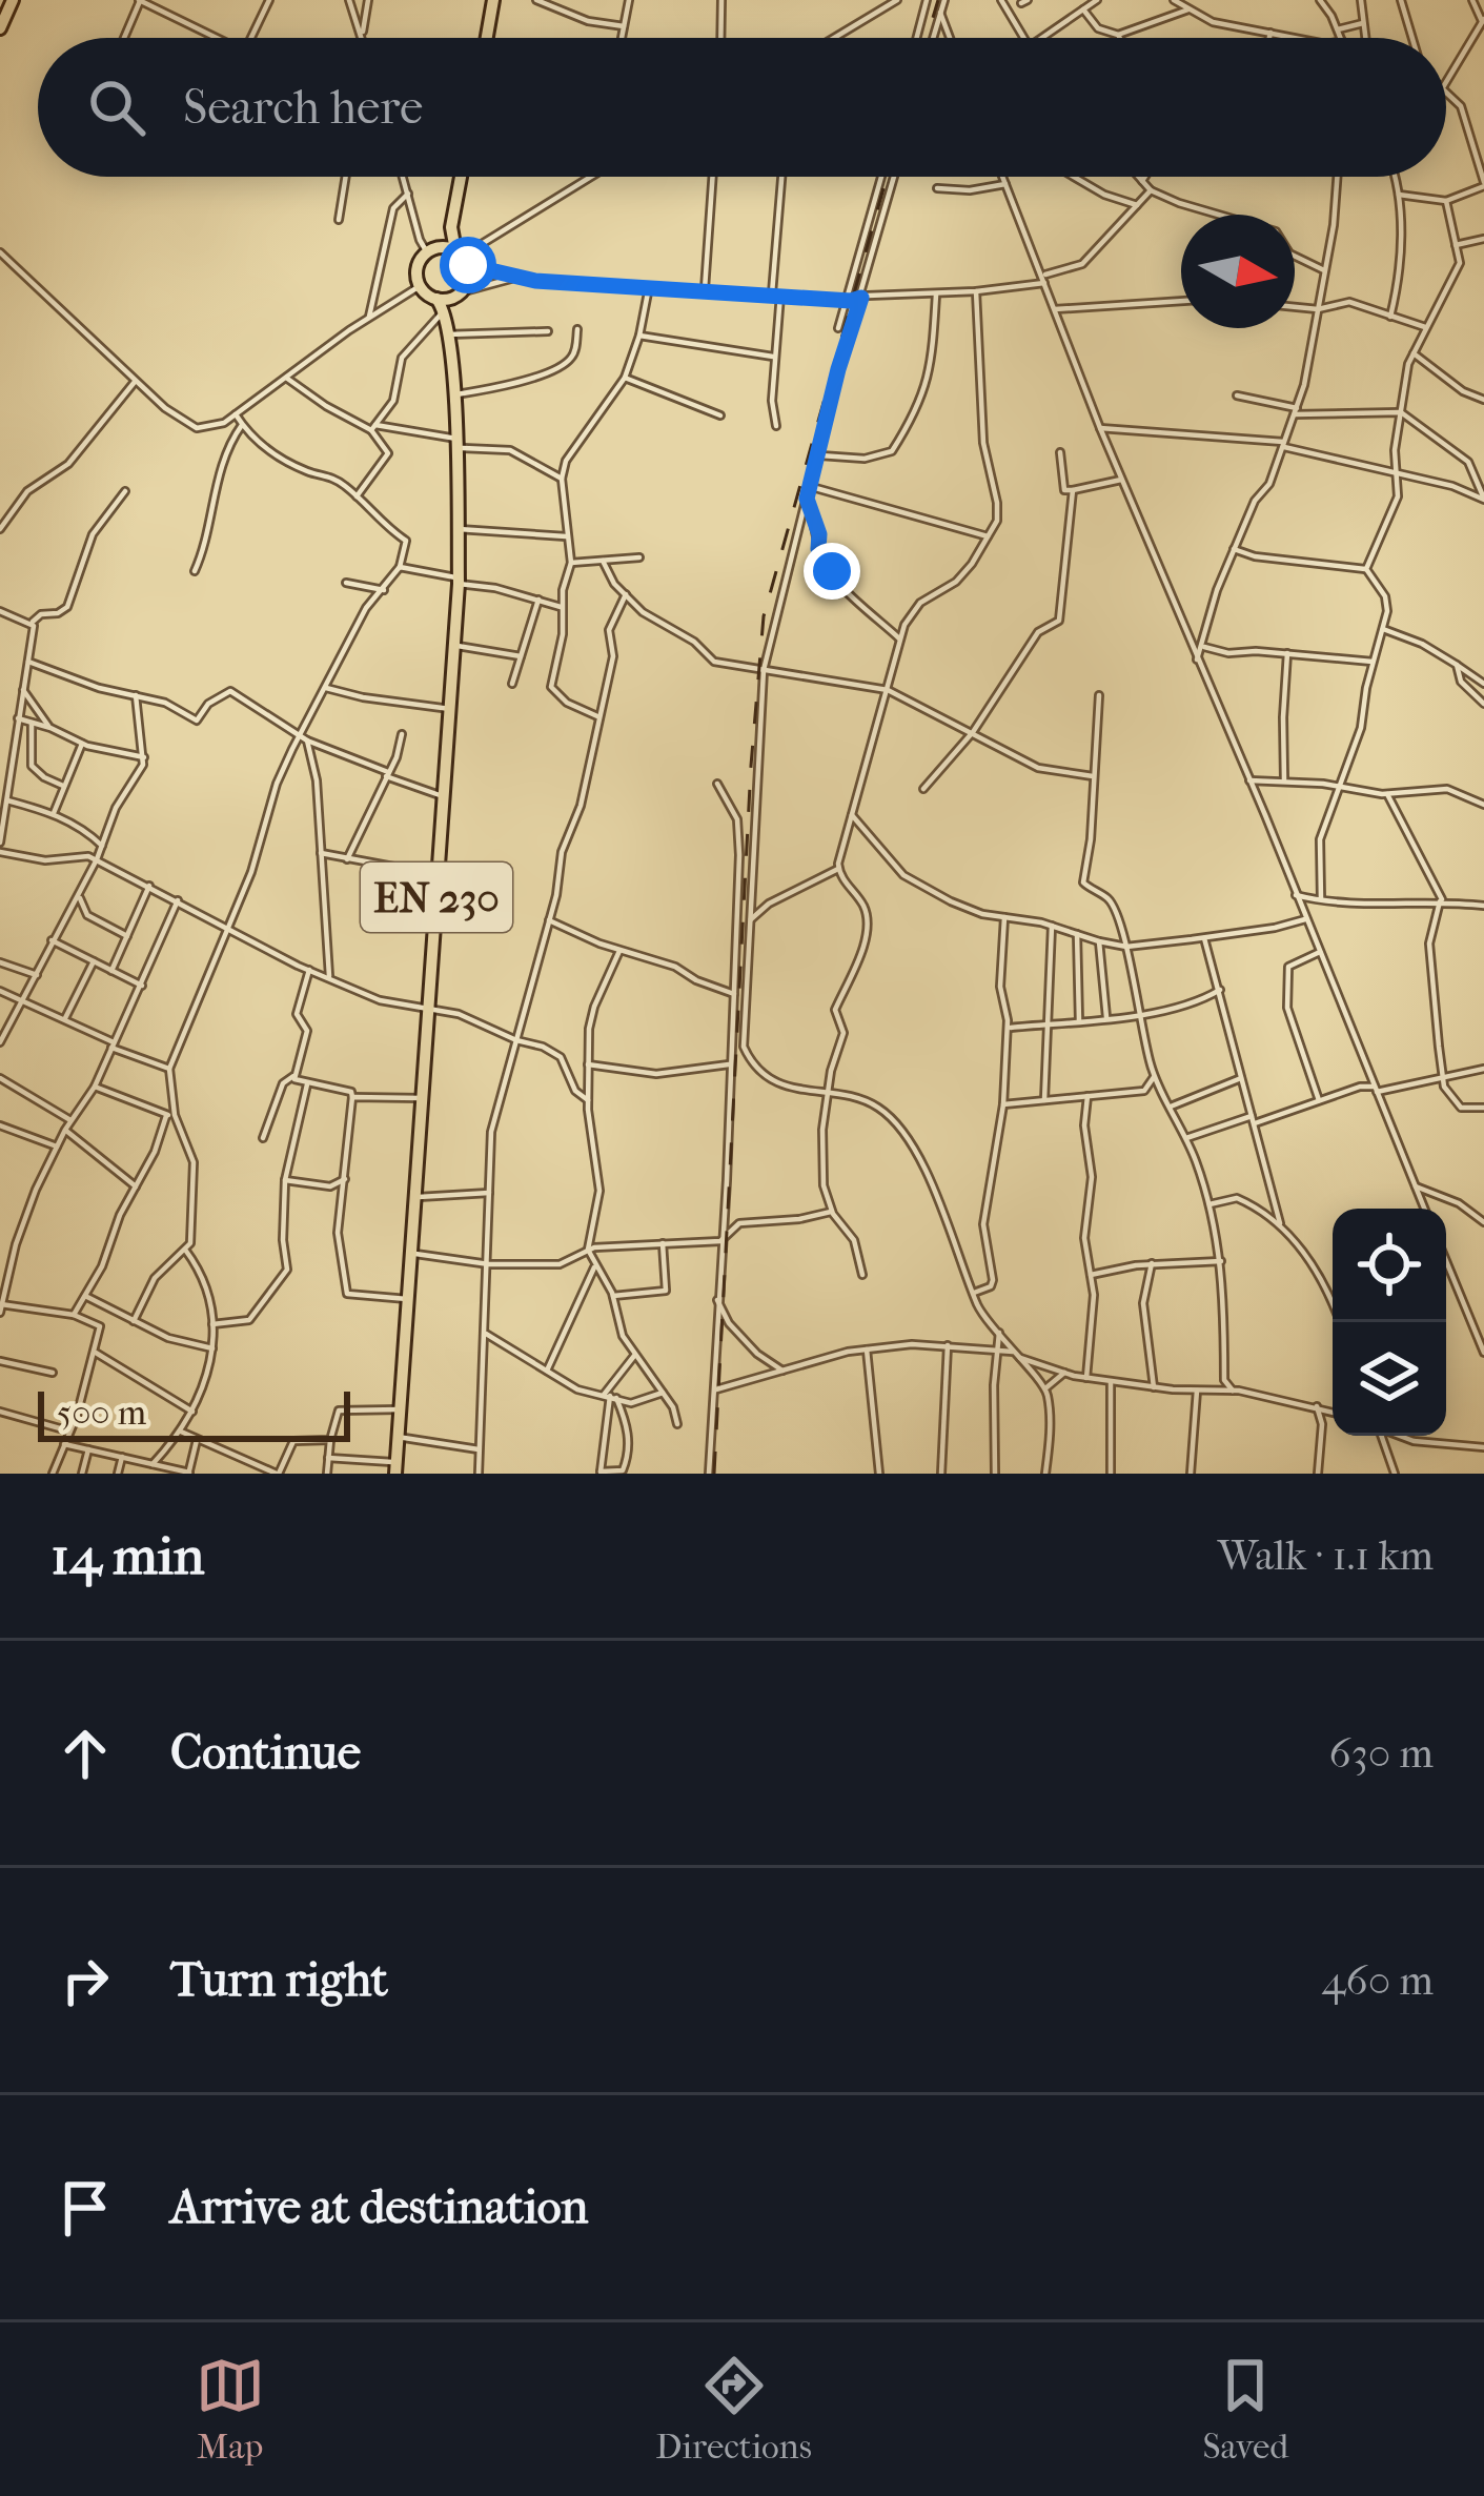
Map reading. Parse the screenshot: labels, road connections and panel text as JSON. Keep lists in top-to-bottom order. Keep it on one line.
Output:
{"streets":{"main road":["EN 230"]},"scale_bar":"500 m","north":"right","page":{"search":"Search here","scale":"500 m","heading":["14 min","Walk · 1.1 km"],"list":[["Continue","630 m"],["Turn right","460 m"],"Arrive at destination"],"nav":["Map","Directions","Saved"]}}
